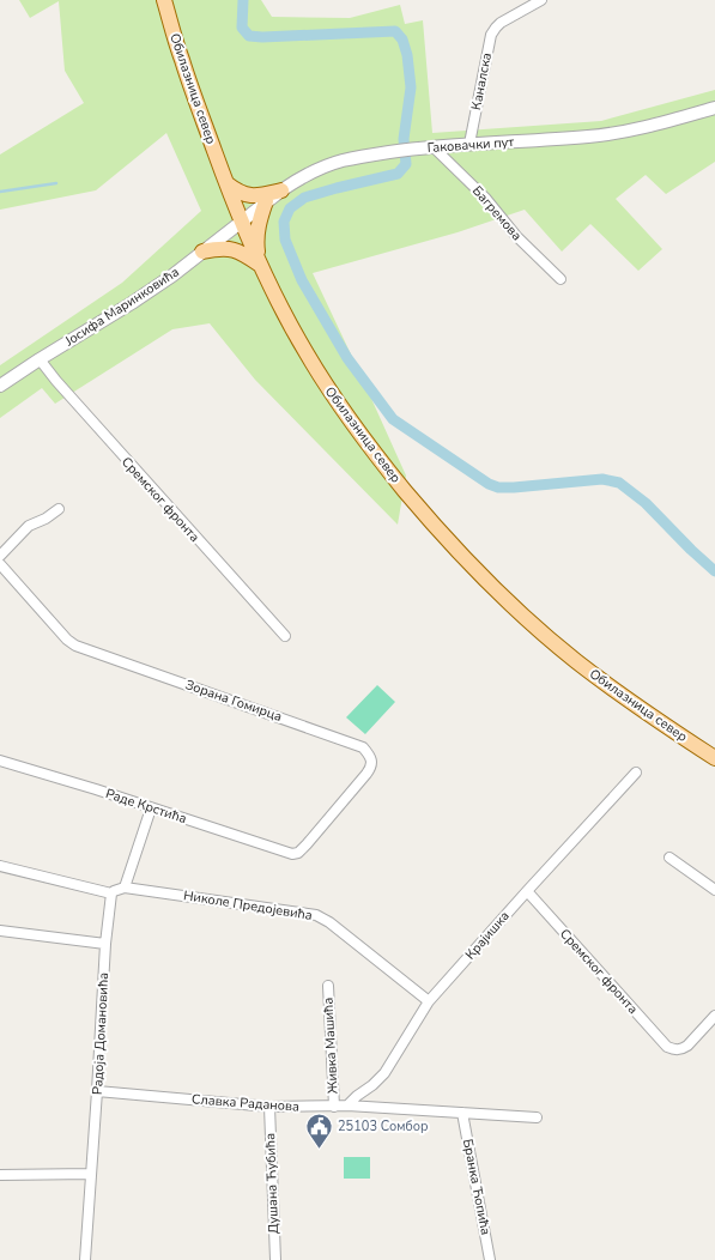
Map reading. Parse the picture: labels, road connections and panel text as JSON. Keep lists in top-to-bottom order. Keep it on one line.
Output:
{"streets":{"main road":["Обилазница север"],"street":["Каналска","Гаковачки пут","Багремова","Јосифа Маринковића","Сремског фронта","Зорана Гомирца","Раде Крстића","Николе Предојевића","Крајишка","Радоја Домановића","Живка Машића","Славка Раданова","Душана Ћубића","Бранка Ћопића"]},"crossings":[["Каналска","Гаковачки пут"],["Обилазница север","Гаковачки пут"],["Обилазница север","Јосифа Маринковића"],["Гаковачки пут","Багремова"],["Гаковачки пут","Јосифа Маринковића"],["Јосифа Маринковића","Сремског фронта"],["Сремског фронта","Крајишка"],["Зорана Гомирца","Раде Крстића"],["Николе Предојевића","Крајишка"],["Крајишка","Славка Раданова"],["Радоја Домановића","Славка Раданова"],["Живка Машића","Славка Раданова"],["Славка Раданова","Душана Ћубића"],["Славка Раданова","Бранка Ћопића"]],"places":{"public building":["25103 Сомбор"]}}
